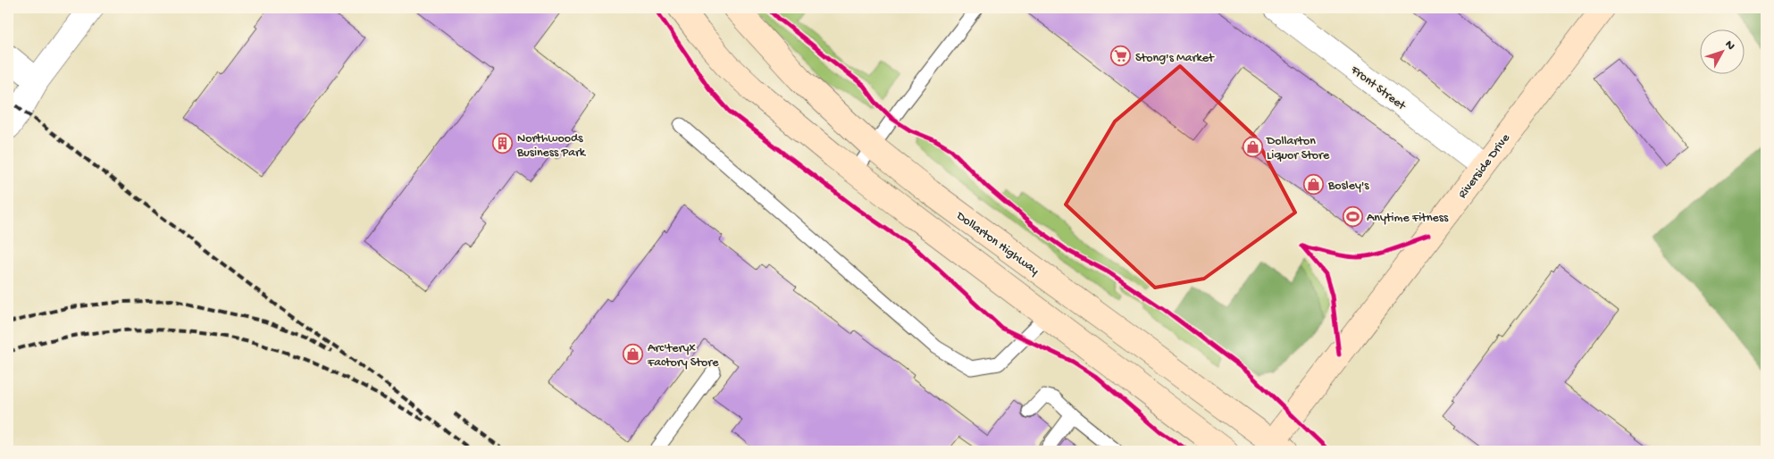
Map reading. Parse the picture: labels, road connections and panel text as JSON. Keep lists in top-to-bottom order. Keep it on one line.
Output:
{"streets":{"main road":["Riverside Drive","Dollarton Highway"],"street":["Front Street"]},"crossings":[["Front Street","Riverside Drive"],["Riverside Drive","Dollarton Highway"]],"places":{"supermarket":["Stong's Market"],"building":["Northwoods Business Park"],"shop":["Dollarton Liquor Store","Bosley's","Arc'teryx Factory Store"],"sports":["Anytime Fitness"]},"north":"top right"}
